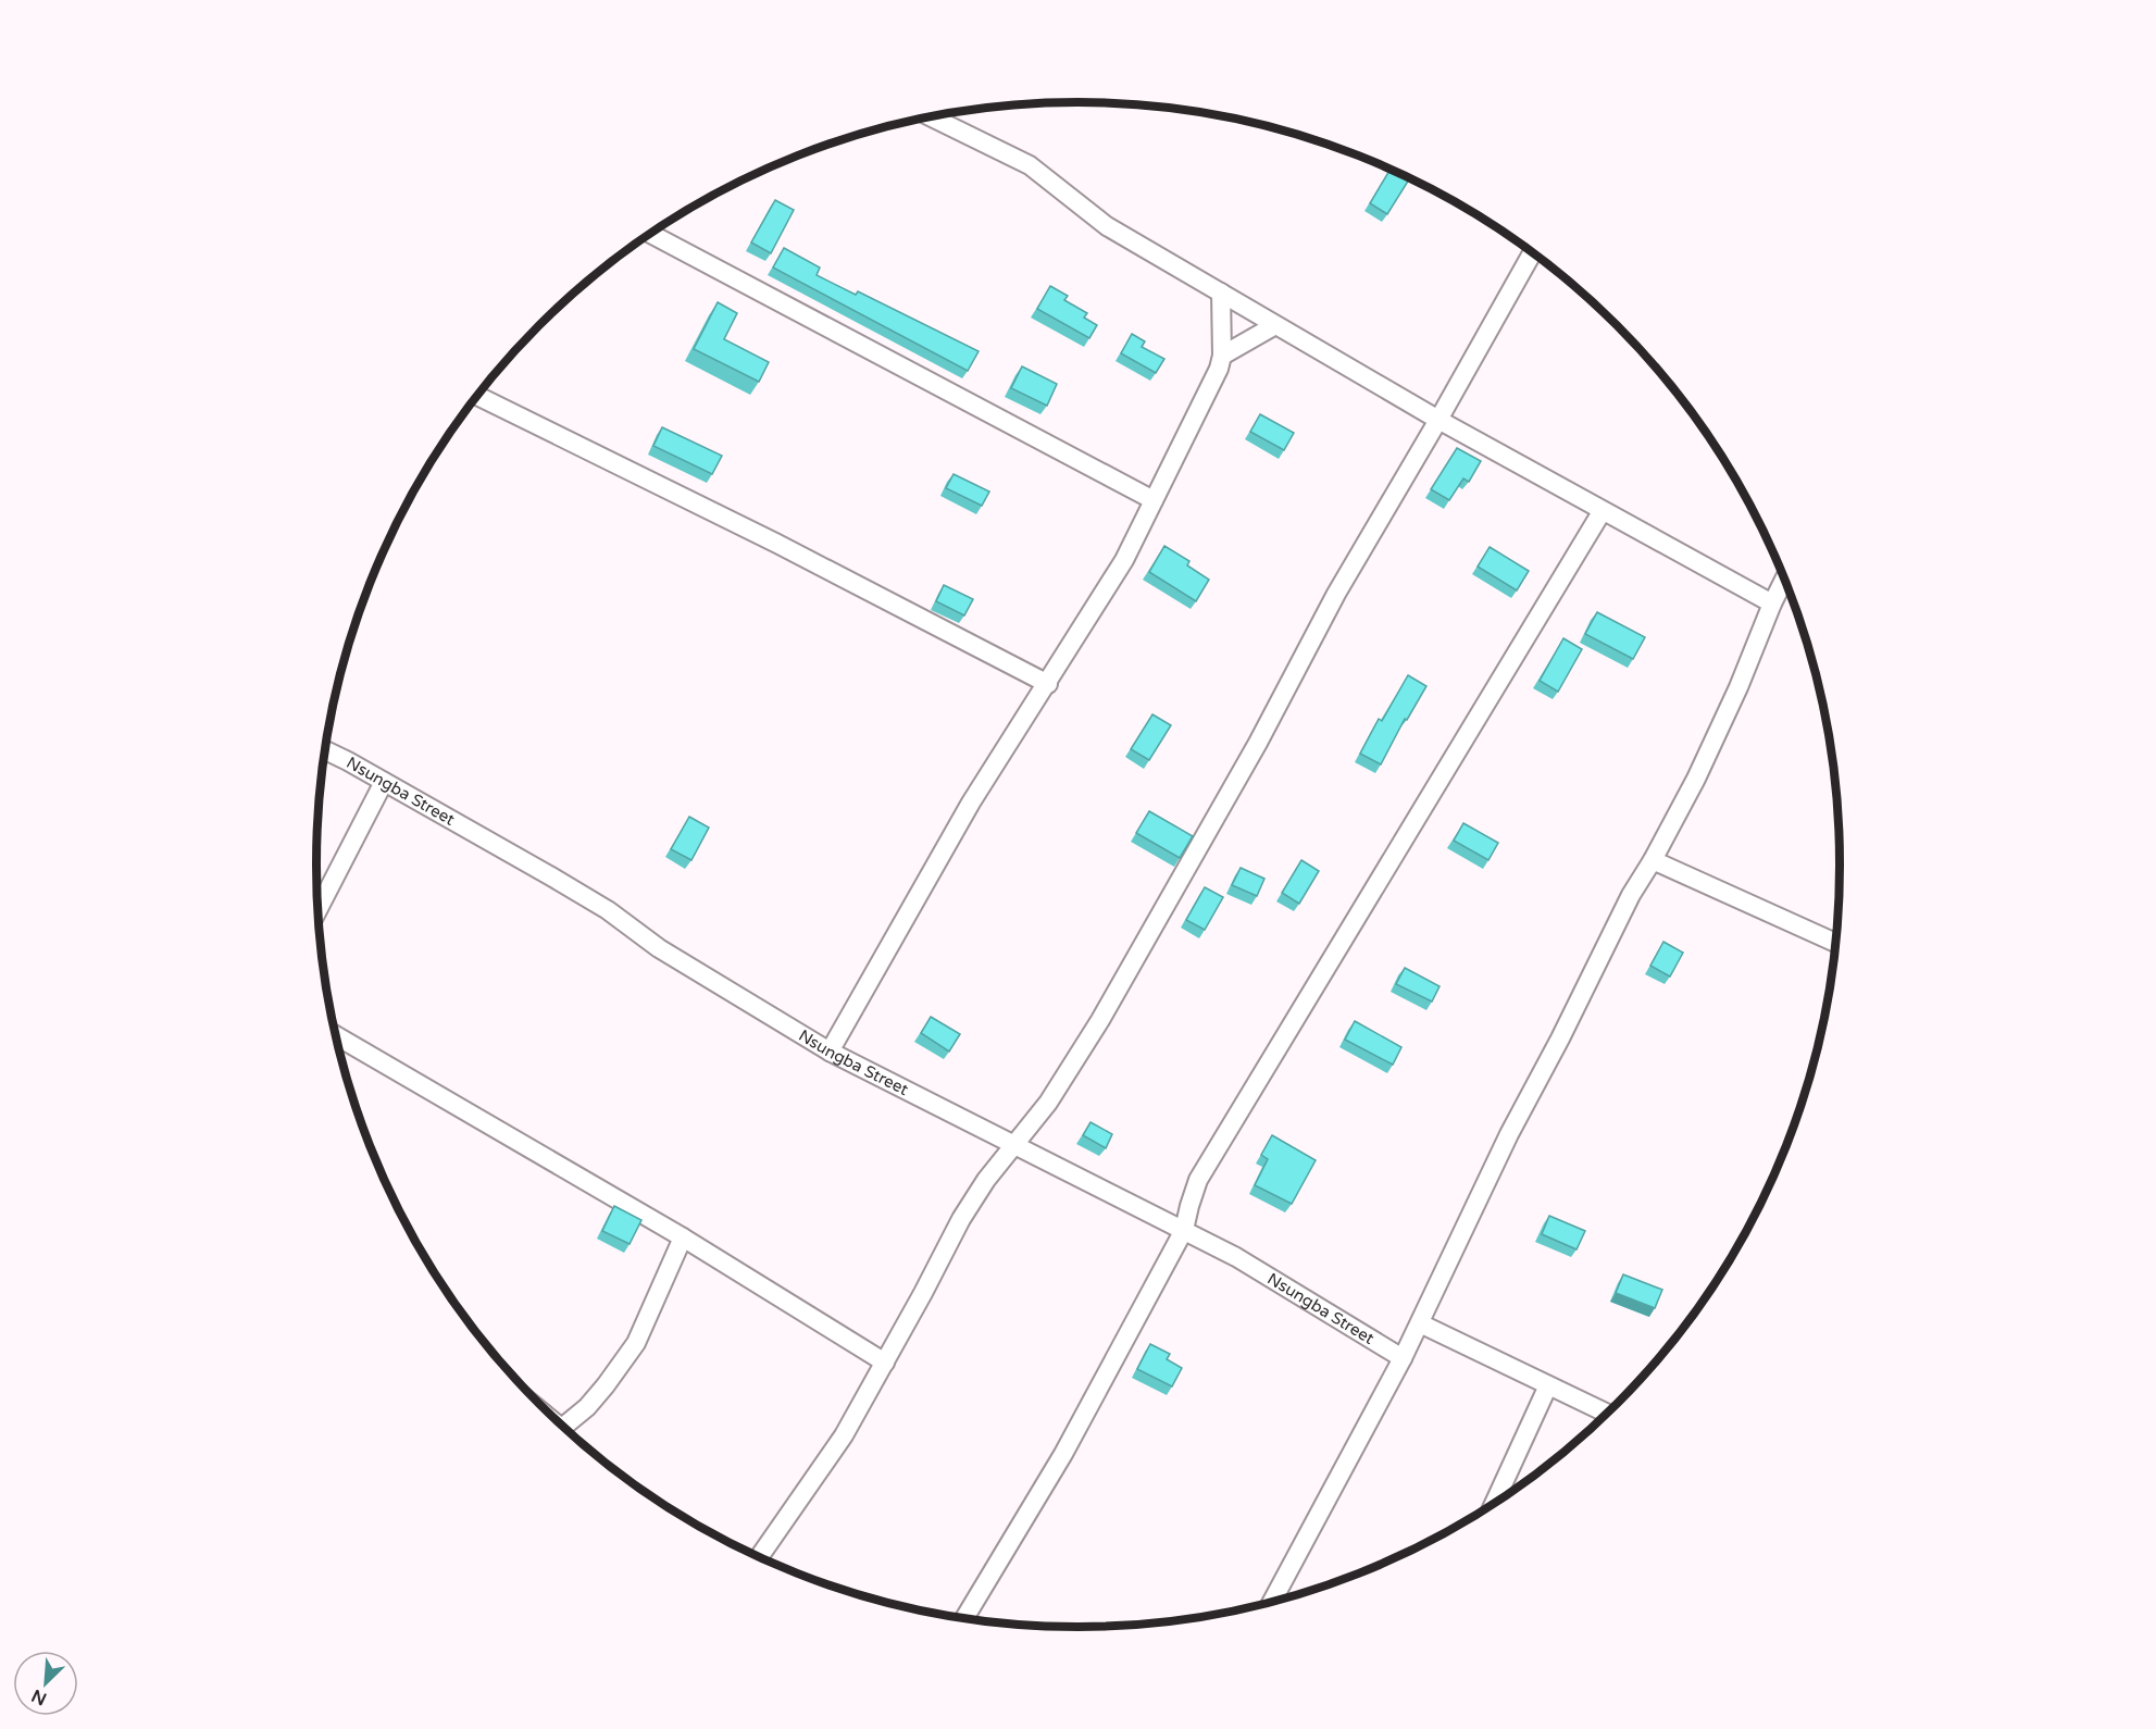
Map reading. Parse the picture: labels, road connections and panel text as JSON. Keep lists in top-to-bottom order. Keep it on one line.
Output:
{"streets":{"street":["Nsungba Street"]},"north":"bottom left"}
